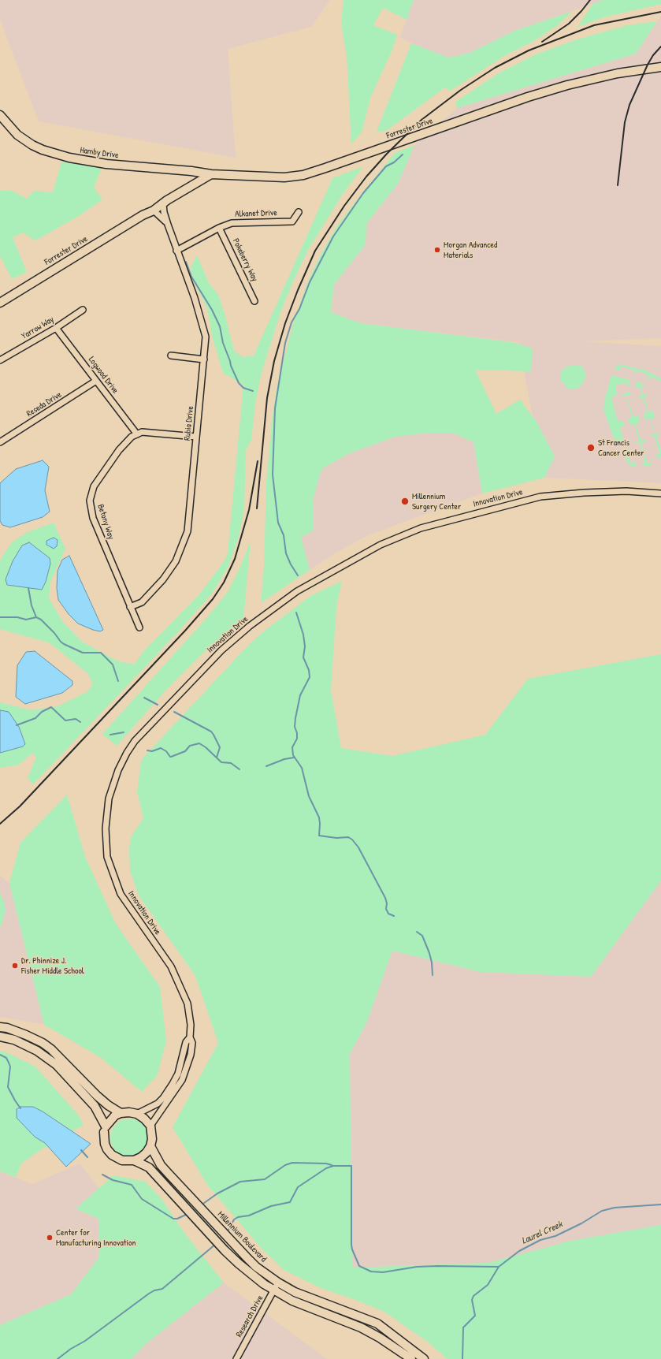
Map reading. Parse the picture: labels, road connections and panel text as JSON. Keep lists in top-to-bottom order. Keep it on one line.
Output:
{"streets":{"street":["Forrester Drive","Hamby Drive","Alkanet Drive","Pokeberry Way","Yarrow Way","Logwood Drive","Reseda Drive","Rubia Drive","Innovation Drive","Betony Way","Millennium Boulevard","Research Drive"]},"crossings":[["Forrester Drive","Hamby Drive"],["Forrester Drive","Rubia Drive"],["Alkanet Drive","Pokeberry Way"],["Alkanet Drive","Rubia Drive"],["Yarrow Way","Logwood Drive"],["Logwood Drive","Reseda Drive"],["Logwood Drive","Betony Way"],["Rubia Drive","Betony Way"],["Innovation Drive","Millennium Boulevard"],["Millennium Boulevard","Research Drive"]],"water":["Laurel Creek"],"places":["Morgan Advanced Materials","St Francis Cancer Center","Millennium Surgery Center","Dr. Phinnize J. Fisher Middle School","Center for Manufacturing Innovation"]}
